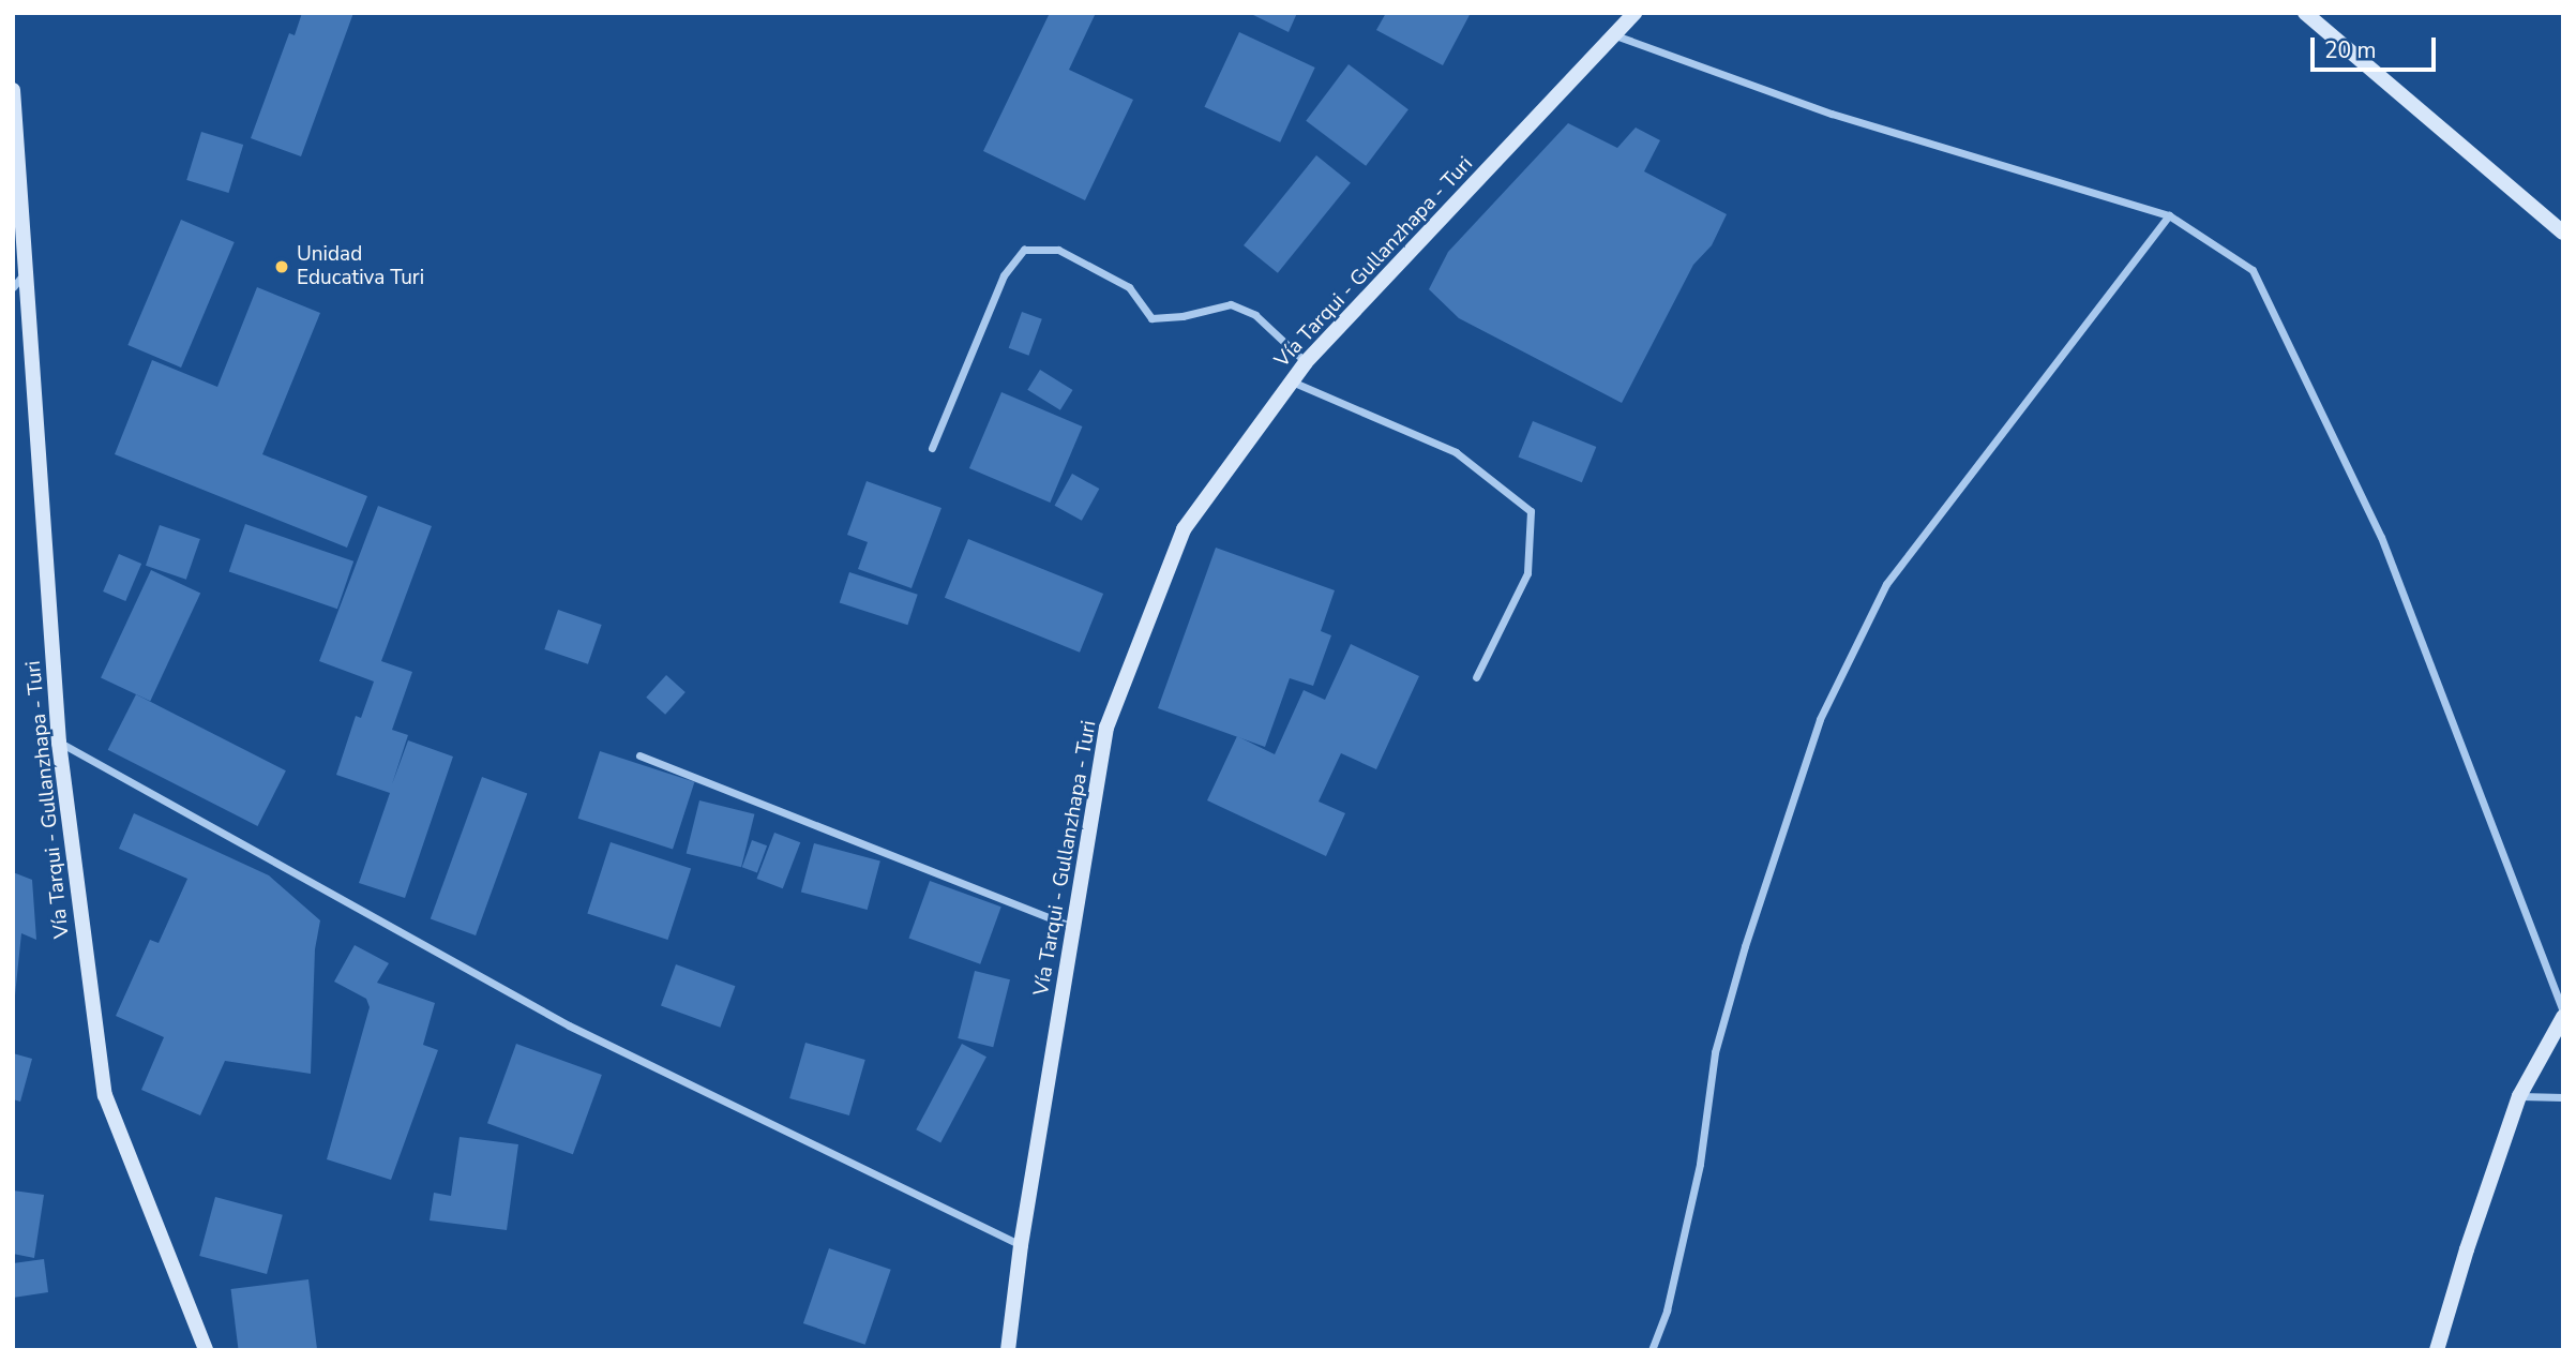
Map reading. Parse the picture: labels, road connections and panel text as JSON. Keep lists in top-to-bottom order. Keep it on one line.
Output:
{"streets":{"main road":["Vía Tarqui - Gullanzhapa - Turi"]},"places":["Unidad Educativa Turi"],"scale_bar":"20 m"}
